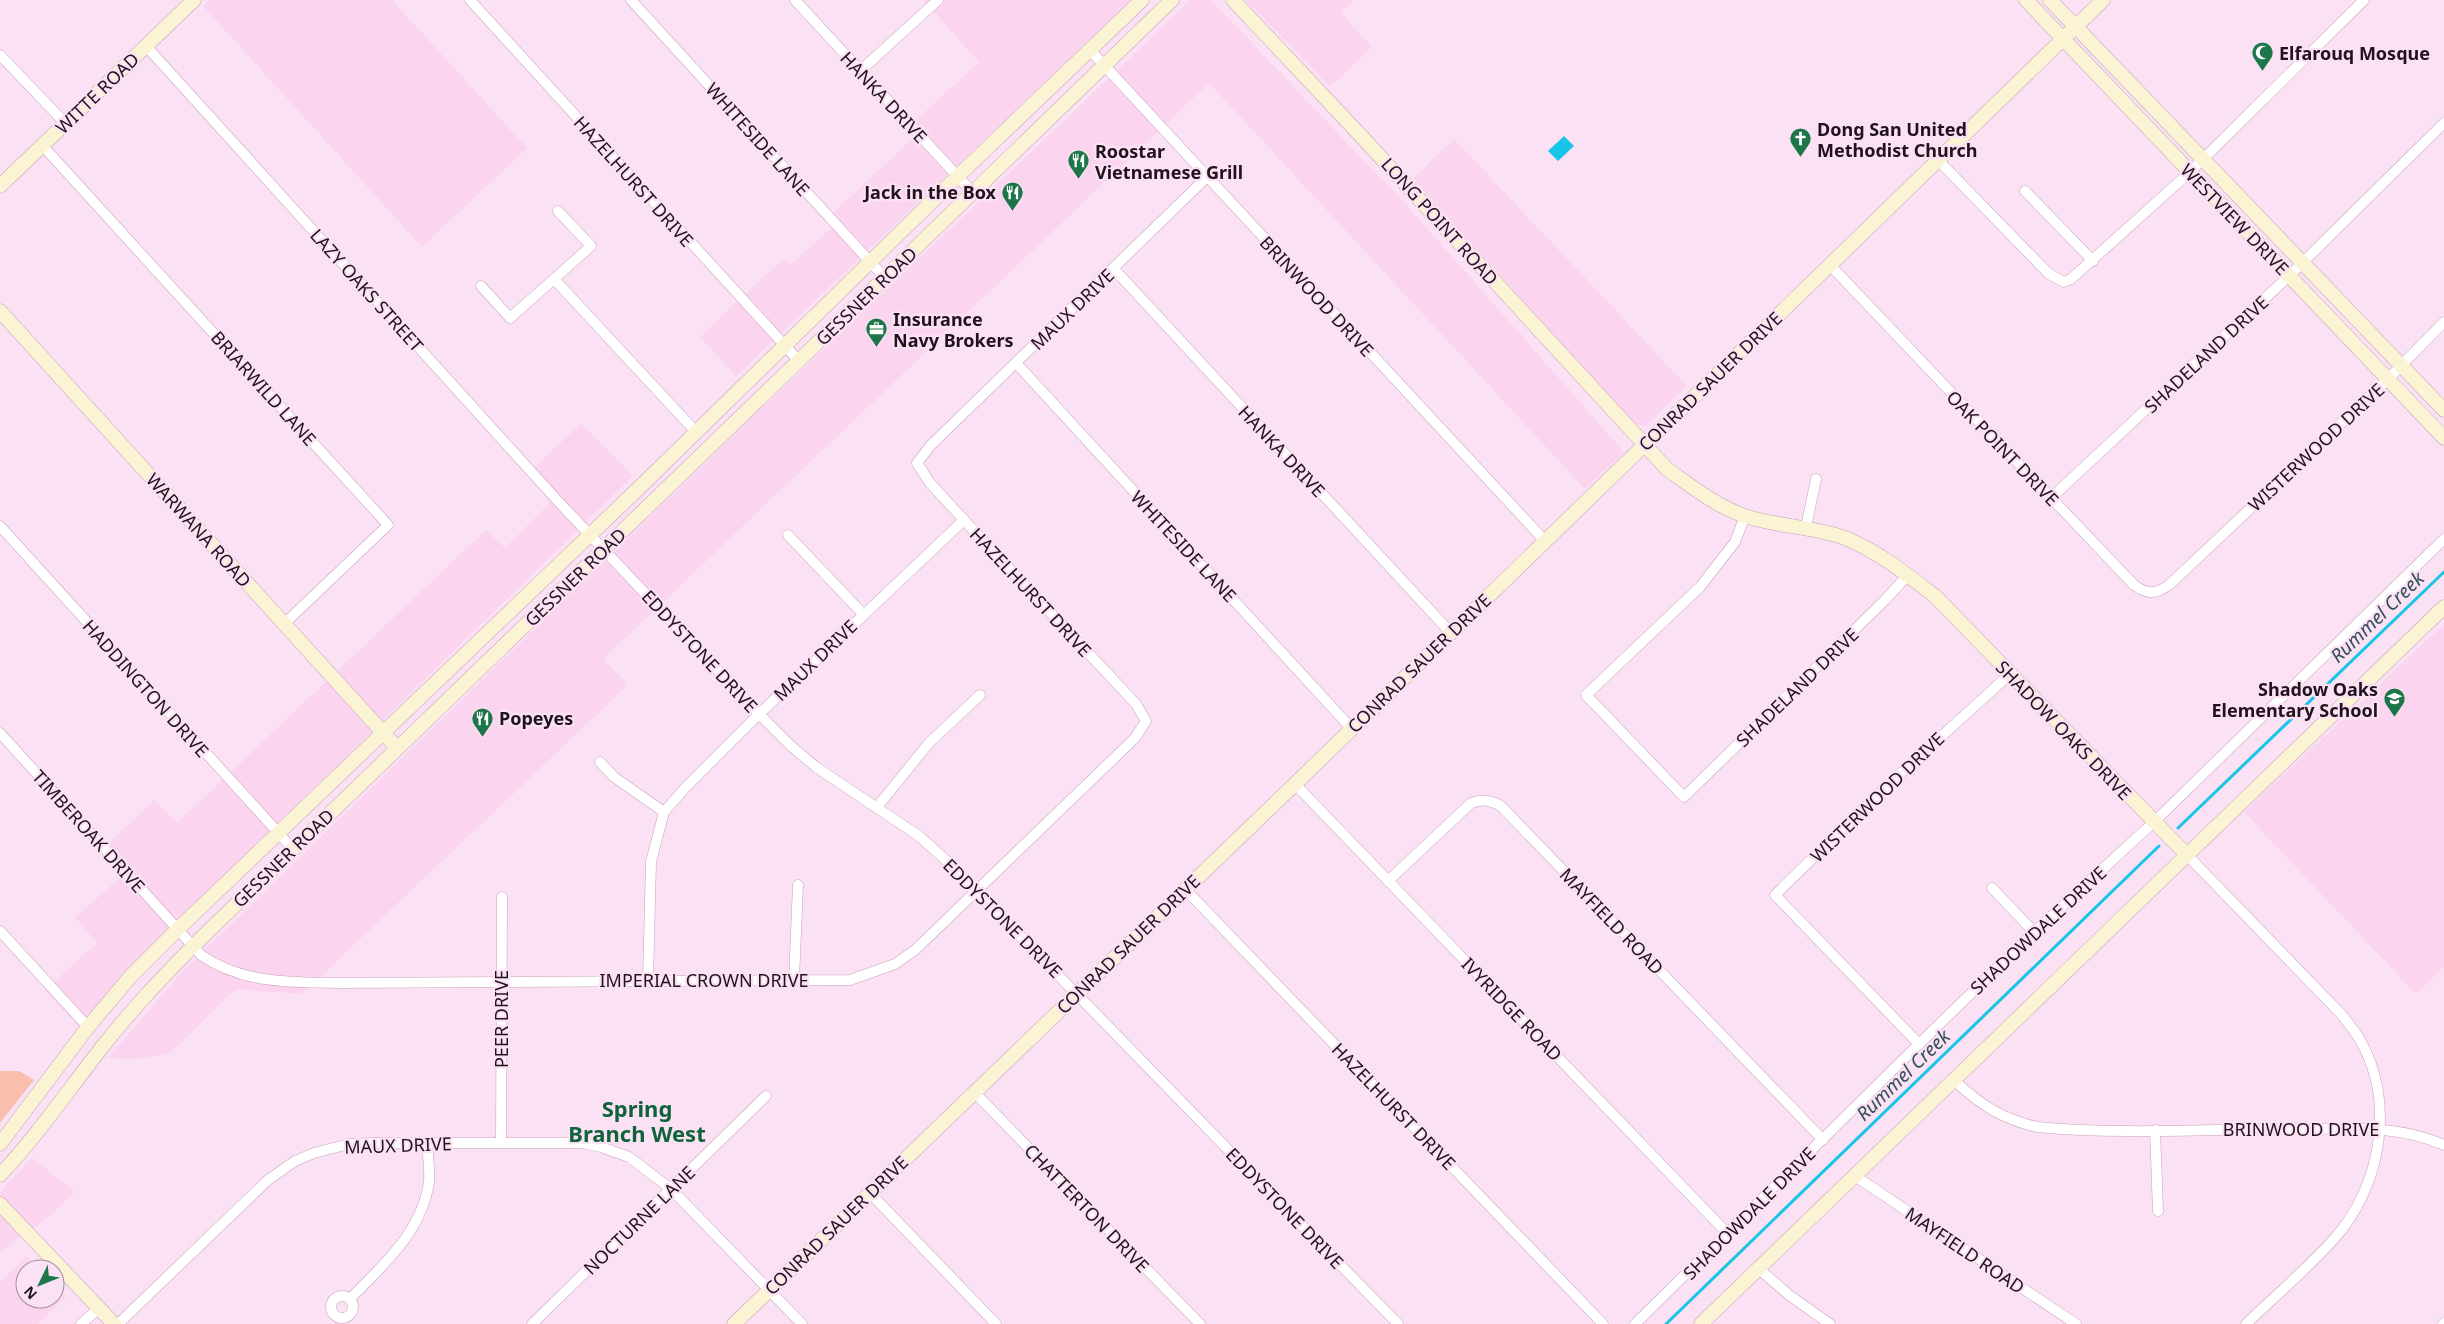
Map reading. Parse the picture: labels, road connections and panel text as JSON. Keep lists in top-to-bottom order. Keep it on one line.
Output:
{"streets":{"street":["WITTE ROAD","HANKA DRIVE","WHITESIDE LANE","HAZELHURST DRIVE","WESTVIEW DRIVE","LONG POINT ROAD","LAZY OAKS STREET","GESSNER ROAD","BRINWOOD DRIVE","MAUX DRIVE","SHADELAND DRIVE","CONRAD SAUER DRIVE","BRIARWILD LANE","WISTERWOOD DRIVE","OAK POINT DRIVE","WARWANA ROAD","EDDYSTONE DRIVE","HADDINGTON DRIVE","SHADOW OAKS DRIVE","TIMBEROAK DRIVE","MAYFIELD ROAD","SHADOWDALE DRIVE","IMPERIAL CROWN DRIVE","IVYRIDGE ROAD","PEER DRIVE","CHATTERTON DRIVE","NOCTURNE LANE"]},"crossings":[["WITTE ROAD","LAZY OAKS STREET"],["WITTE ROAD","BRIARWILD LANE"],["HANKA DRIVE","GESSNER ROAD"],["HANKA DRIVE","MAUX DRIVE"],["HANKA DRIVE","CONRAD SAUER DRIVE"],["WHITESIDE LANE","GESSNER ROAD"],["WHITESIDE LANE","MAUX DRIVE"],["WHITESIDE LANE","CONRAD SAUER DRIVE"],["HAZELHURST DRIVE","GESSNER ROAD"],["HAZELHURST DRIVE","MAUX DRIVE"],["HAZELHURST DRIVE","CONRAD SAUER DRIVE"],["HAZELHURST DRIVE","IMPERIAL CROWN DRIVE"],["WESTVIEW DRIVE","SHADELAND DRIVE"],["WESTVIEW DRIVE","CONRAD SAUER DRIVE"],["WESTVIEW DRIVE","WISTERWOOD DRIVE"],["LONG POINT ROAD","CONRAD SAUER DRIVE"],["LONG POINT ROAD","SHADOW OAKS DRIVE"],["LAZY OAKS STREET","GESSNER ROAD"],["LAZY OAKS STREET","EDDYSTONE DRIVE"],["GESSNER ROAD","BRINWOOD DRIVE"],["GESSNER ROAD","WARWANA ROAD"],["GESSNER ROAD","EDDYSTONE DRIVE"],["GESSNER ROAD","HADDINGTON DRIVE"],["GESSNER ROAD","TIMBEROAK DRIVE"],["GESSNER ROAD","IMPERIAL CROWN DRIVE"],["BRINWOOD DRIVE","MAUX DRIVE"],["BRINWOOD DRIVE","CONRAD SAUER DRIVE"],["BRINWOOD DRIVE","SHADOW OAKS DRIVE"],["MAUX DRIVE","EDDYSTONE DRIVE"],["MAUX DRIVE","IMPERIAL CROWN DRIVE"],["MAUX DRIVE","PEER DRIVE"],["MAUX DRIVE","NOCTURNE LANE"],["SHADELAND DRIVE","OAK POINT DRIVE"],["SHADELAND DRIVE","SHADOW OAKS DRIVE"],["CONRAD SAUER DRIVE","OAK POINT DRIVE"],["CONRAD SAUER DRIVE","EDDYSTONE DRIVE"],["CONRAD SAUER DRIVE","SHADOW OAKS DRIVE"],["CONRAD SAUER DRIVE","IVYRIDGE ROAD"],["CONRAD SAUER DRIVE","CHATTERTON DRIVE"],["BRIARWILD LANE","WARWANA ROAD"],["WISTERWOOD DRIVE","OAK POINT DRIVE"],["WISTERWOOD DRIVE","SHADOW OAKS DRIVE"],["WISTERWOOD DRIVE","SHADOWDALE DRIVE"],["EDDYSTONE DRIVE","IMPERIAL CROWN DRIVE"],["SHADOW OAKS DRIVE","SHADOWDALE DRIVE"],["TIMBEROAK DRIVE","IMPERIAL CROWN DRIVE"],["MAYFIELD ROAD","SHADOWDALE DRIVE"],["MAYFIELD ROAD","IVYRIDGE ROAD"],["SHADOWDALE DRIVE","IVYRIDGE ROAD"],["IMPERIAL CROWN DRIVE","PEER DRIVE"]],"districts":["Spring Branch West"],"water":["Rummel Creek"],"places":{"mosque":["Elfarouq Mosque"],"church":["Dong San United Methodist Church"],"restaurant":["Roostar Vietnamese Grill","Jack in the Box","Popeyes"],"office":["Insurance Navy Brokers"],"school or university":["Shadow Oaks Elementary School"]},"north":"bottom left"}
